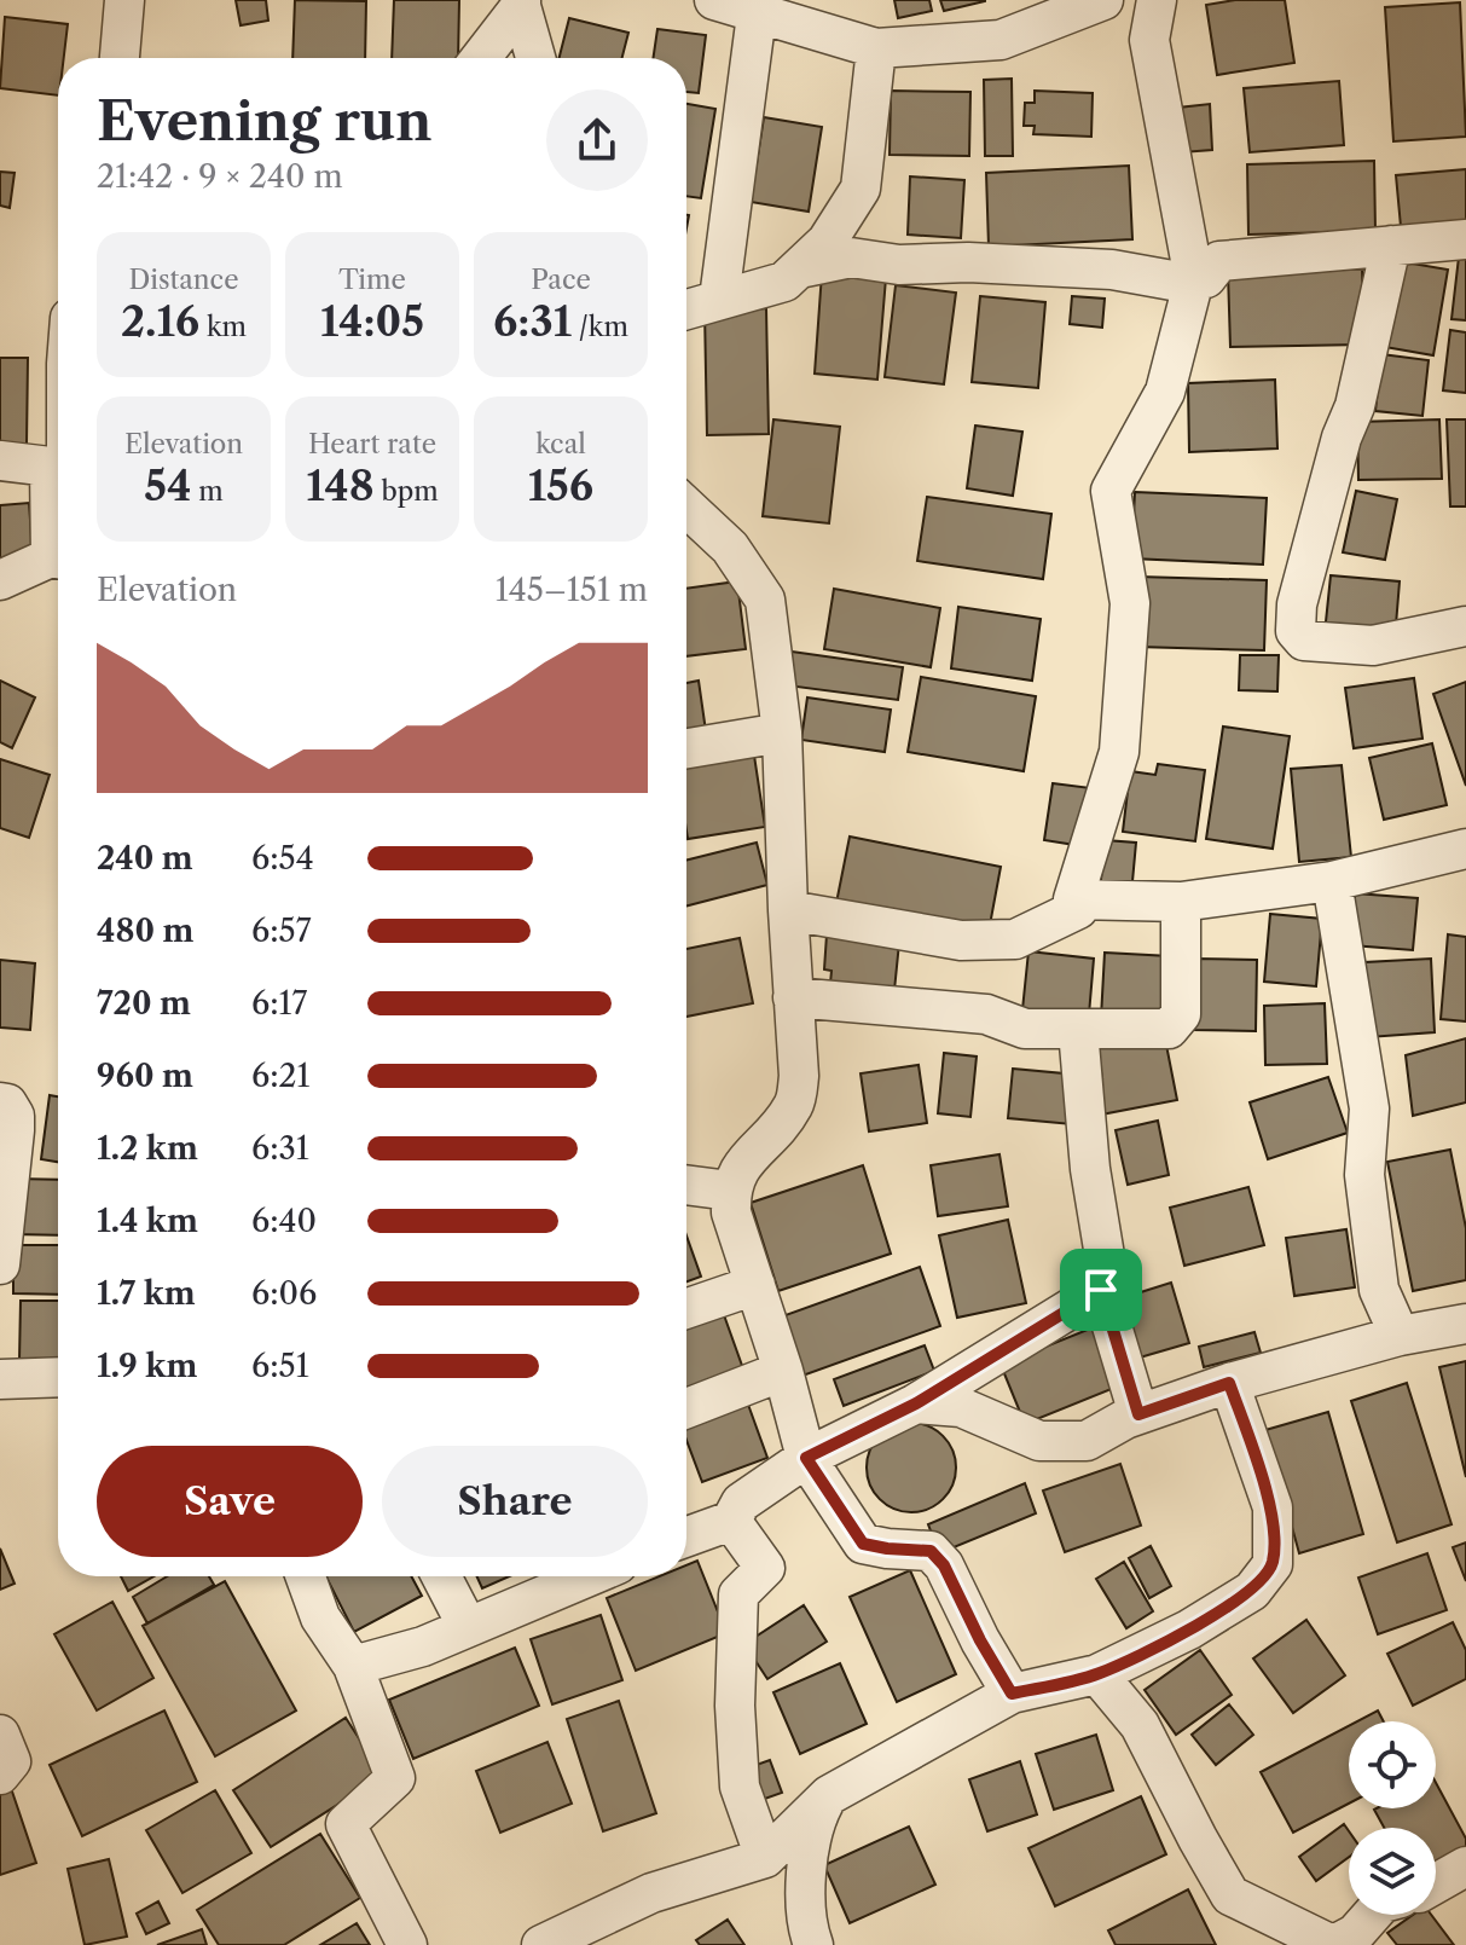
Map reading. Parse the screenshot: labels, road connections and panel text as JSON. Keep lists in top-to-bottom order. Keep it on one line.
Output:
{"page":{"heading":["Evening run","21:42 · 9 × 240 m"],"stats":[["Distance","2.16 km"],["Time","14:05"],["Pace","6:31 /km"],["Elevation","54 m"],["Heart rate","148 bpm"],["kcal","156"]],"chart":["Elevation","145–151 m"],"list":[{"name":"240 m","note":"6:54"},{"name":"480 m","note":"6:57"},{"name":"720 m","note":"6:17"},{"name":"960 m","note":"6:21"},{"name":"1.2 km","note":"6:31"},{"name":"1.4 km","note":"6:40"},{"name":"1.7 km","note":"6:06"},{"name":"1.9 km","note":"6:51"}],"buttons":["Save","Share"]}}
